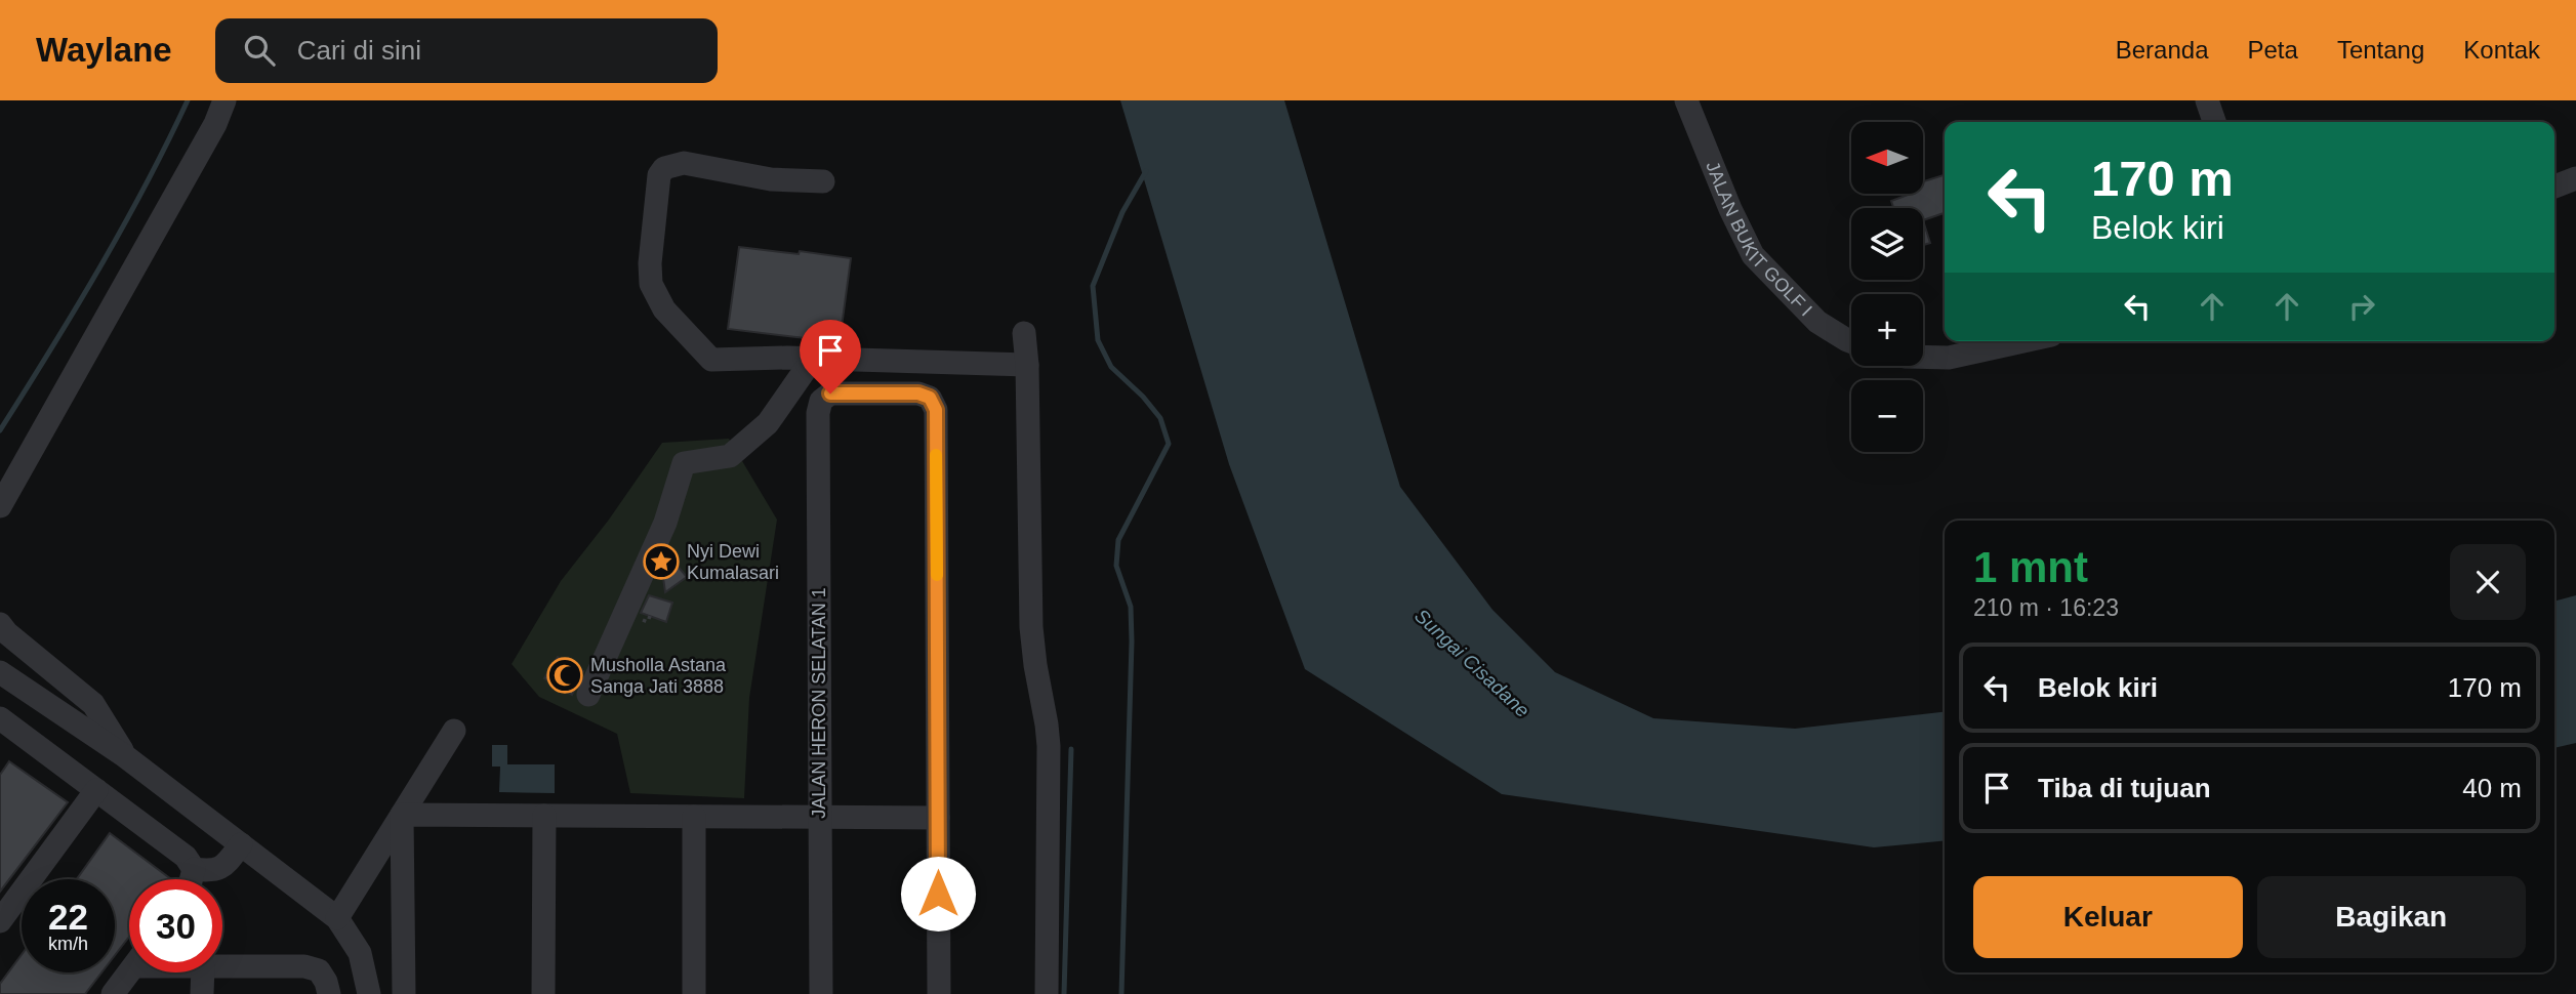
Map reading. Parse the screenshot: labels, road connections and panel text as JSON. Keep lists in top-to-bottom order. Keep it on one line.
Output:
{"streets":{"street":["JALAN BUKIT GOLF I","JALAN HERON SELATAN 1"]},"water":["Sungai Cisadane"],"places":{"place":["Nyi Dewi Kumalasari"],"mosque":["Musholla Astana Sanga Jati 3888"]},"north":"left","page":{"header":"Waylane","search":"Cari di sini","nav":["Beranda","Peta","Tentang","Kontak"],"map_buttons":["+","−"],"turn":["170 m","Belok kiri"],"heading":["1 mnt","210 m · 16:23"],"list":[{"name":"Belok kiri","value":"170 m"},{"name":"Tiba di tujuan","value":"40 m"}],"buttons":["Keluar","Bagikan"],"speed":"22 km/h","limit":"30"}}
